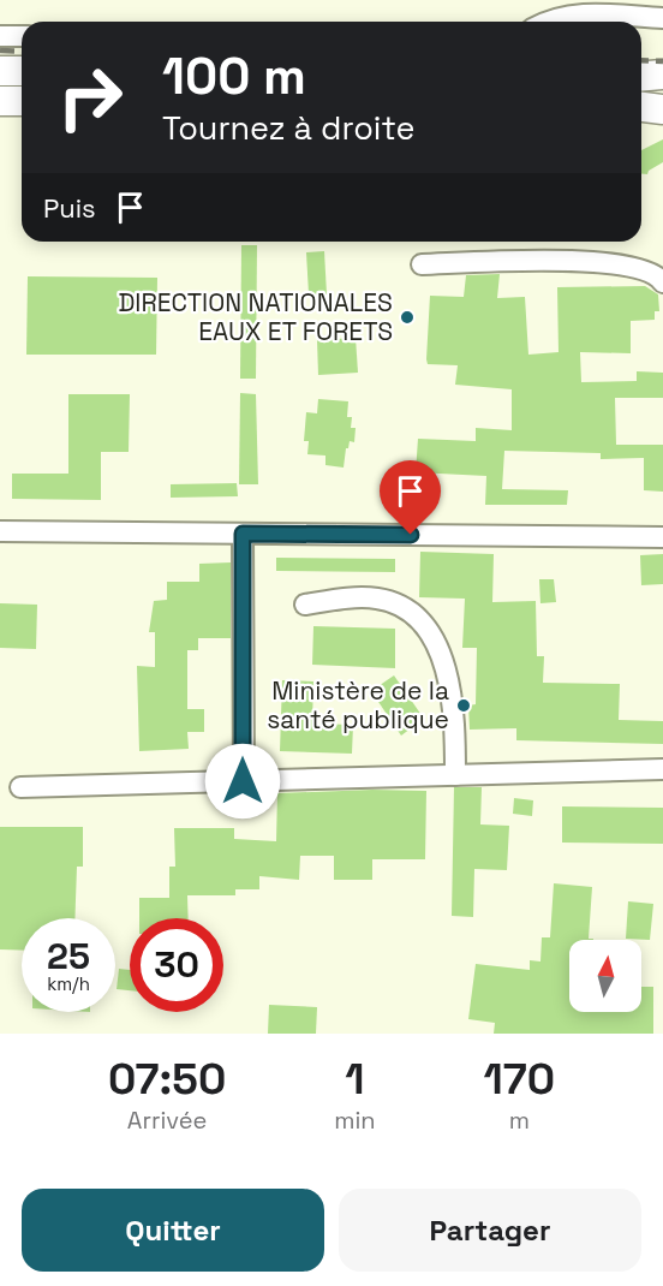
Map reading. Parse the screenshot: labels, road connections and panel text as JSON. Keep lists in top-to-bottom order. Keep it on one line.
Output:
{"places":["DIRECTION NATIONALES EAUX ET FORETS","Ministère de la santé publique"],"north":"top","page":{"turn":["100 m","Tournez à droite"],"then":"Puis","speed":"25 km/h","limit":"30","eta":["07:50","Arrivée","1","min","170","m"],"buttons":["Quitter","Partager"]}}
